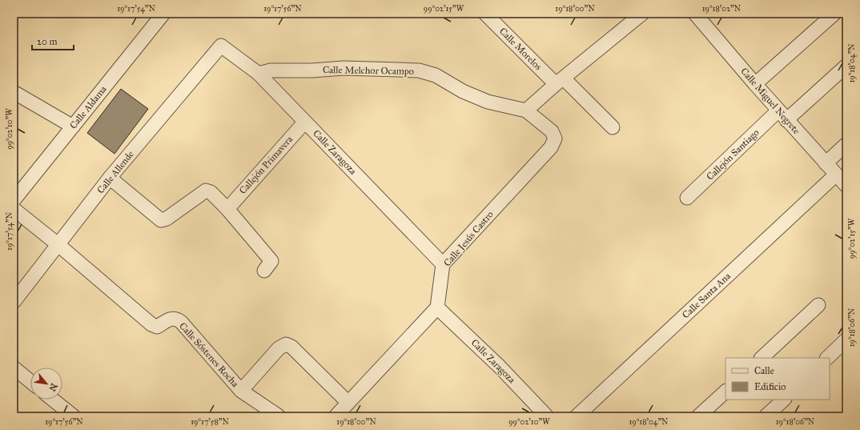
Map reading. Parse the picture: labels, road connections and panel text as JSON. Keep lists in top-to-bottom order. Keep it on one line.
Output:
{"streets":{"street":["Calle Morelos","Calle Melchor Ocampo","Calle Miguel Negrete","Calle Aldama","Calle Zaragoza","Callejón Santiago","Callejón Primavera","Calle Allende","Calle Jesús Castro","Calle Santa Ana","Calle Sóstenes Rocha"]},"crossings":[["Calle Melchor Ocampo","Calle Zaragoza"],["Calle Melchor Ocampo","Calle Jesús Castro"],["Calle Miguel Negrete","Callejón Santiago"],["Calle Miguel Negrete","Calle Santa Ana"],["Calle Zaragoza","Callejón Primavera"],["Calle Zaragoza","Calle Allende"],["Calle Zaragoza","Calle Jesús Castro"],["Calle Allende","Calle Sóstenes Rocha"]],"legend":["Calle","Edificio"],"scale_bar":"20 m","north":"bottom right","coordinates":["19°17'54\"N","19°17'56\"N","99°02'15\"W","19°18'00\"N","19°18'02\"N","19°18'04\"N","99°02'10\"W","19°18'06\"N","19°17'58\"N"]}
